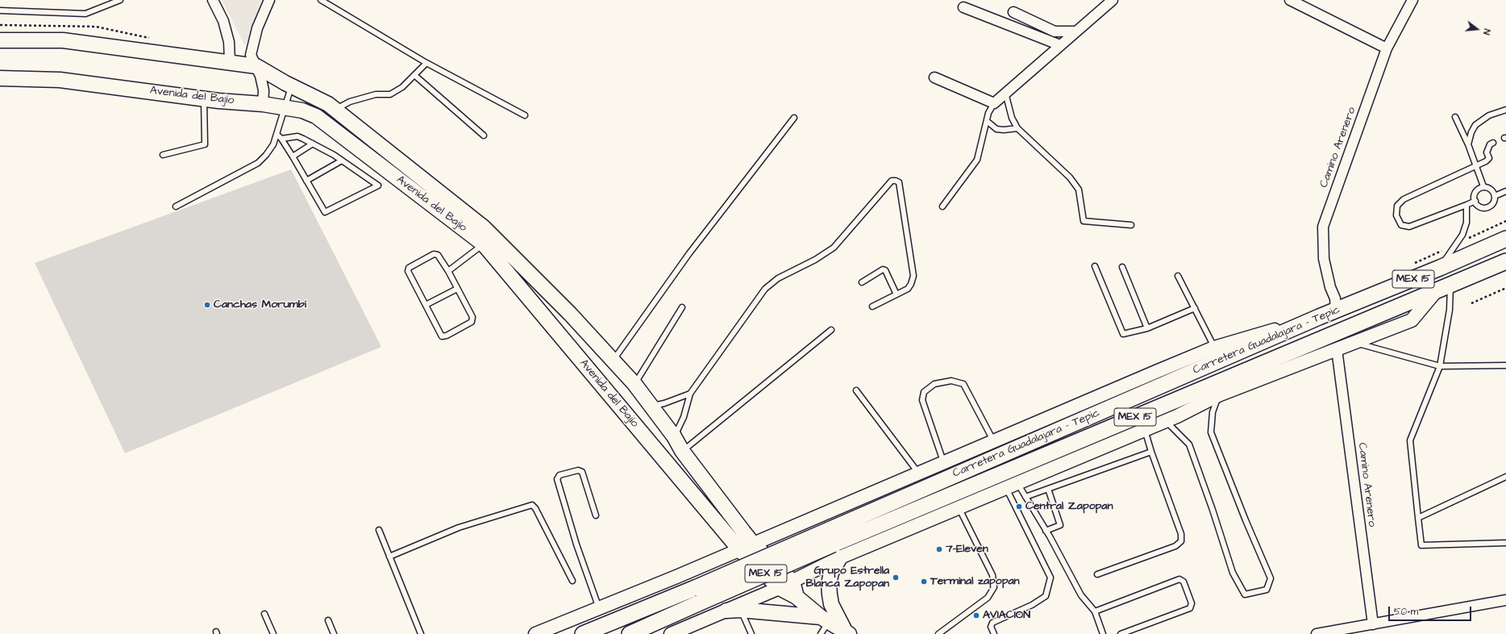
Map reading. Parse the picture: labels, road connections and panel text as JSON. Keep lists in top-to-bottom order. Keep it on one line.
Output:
{"streets":{"highway":["MEX 15","Carretera Guadalajara - Tepic"],"main road":["Avenida del Bajío"],"street":["Camino Arenero"]},"crossings":[["Camino Arenero","Carretera Guadalajara - Tepic"]],"places":["Canchas Morumbí","Central Zapopan","7-Eleven","Grupo Estrella Blanca Zapopan","Terminal zapopan","AVIACION"],"scale_bar":"50 m","north":"right"}
